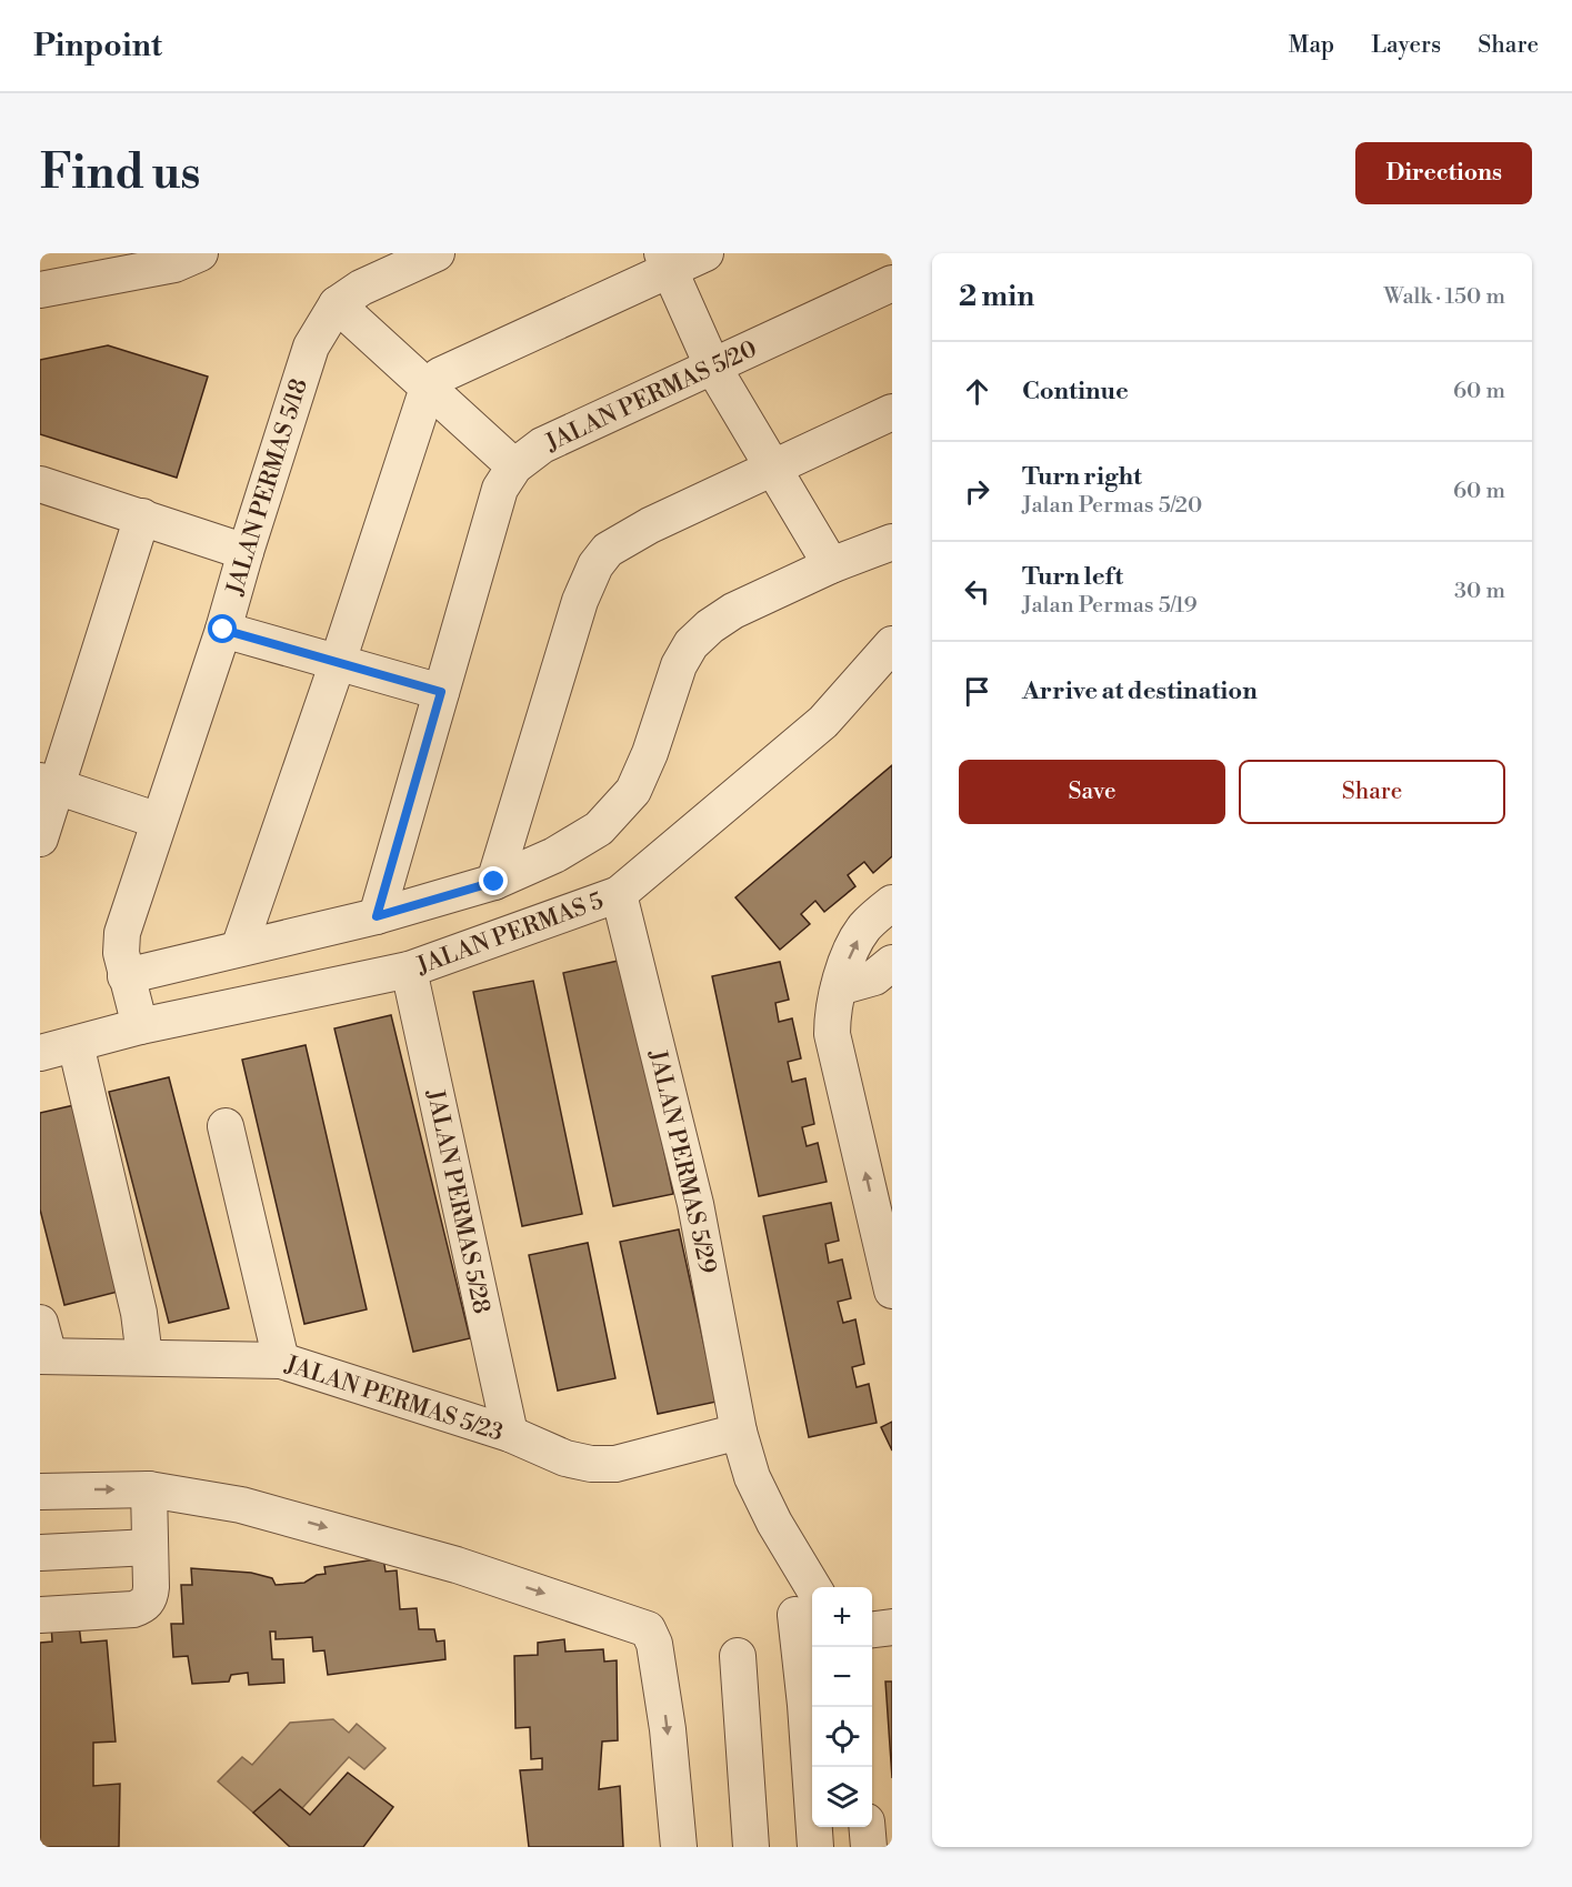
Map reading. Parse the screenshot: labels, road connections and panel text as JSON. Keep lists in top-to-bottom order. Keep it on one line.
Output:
{"streets":{"street":["JALAN PERMAS 5/20","JALAN PERMAS 5/18","JALAN PERMAS 5","JALAN PERMAS 5/29","JALAN PERMAS 5/28","JALAN PERMAS 5/23"]},"crossings":[["JALAN PERMAS 5","JALAN PERMAS 5/29"],["JALAN PERMAS 5","JALAN PERMAS 5/28"],["JALAN PERMAS 5/29","JALAN PERMAS 5/23"],["JALAN PERMAS 5/28","JALAN PERMAS 5/23"]],"page":{"header":"Pinpoint","nav":["Map","Layers","Share"],"buttons":["Directions",["Save","Share"]],"title":"Find us","heading":["2 min","Walk · 150 m"],"list":[["Continue","60 m"],["Turn right","Jalan Permas 5/20","60 m"],["Turn left","Jalan Permas 5/19","30 m"],"Arrive at destination"],"map_buttons":["+","−"]}}
